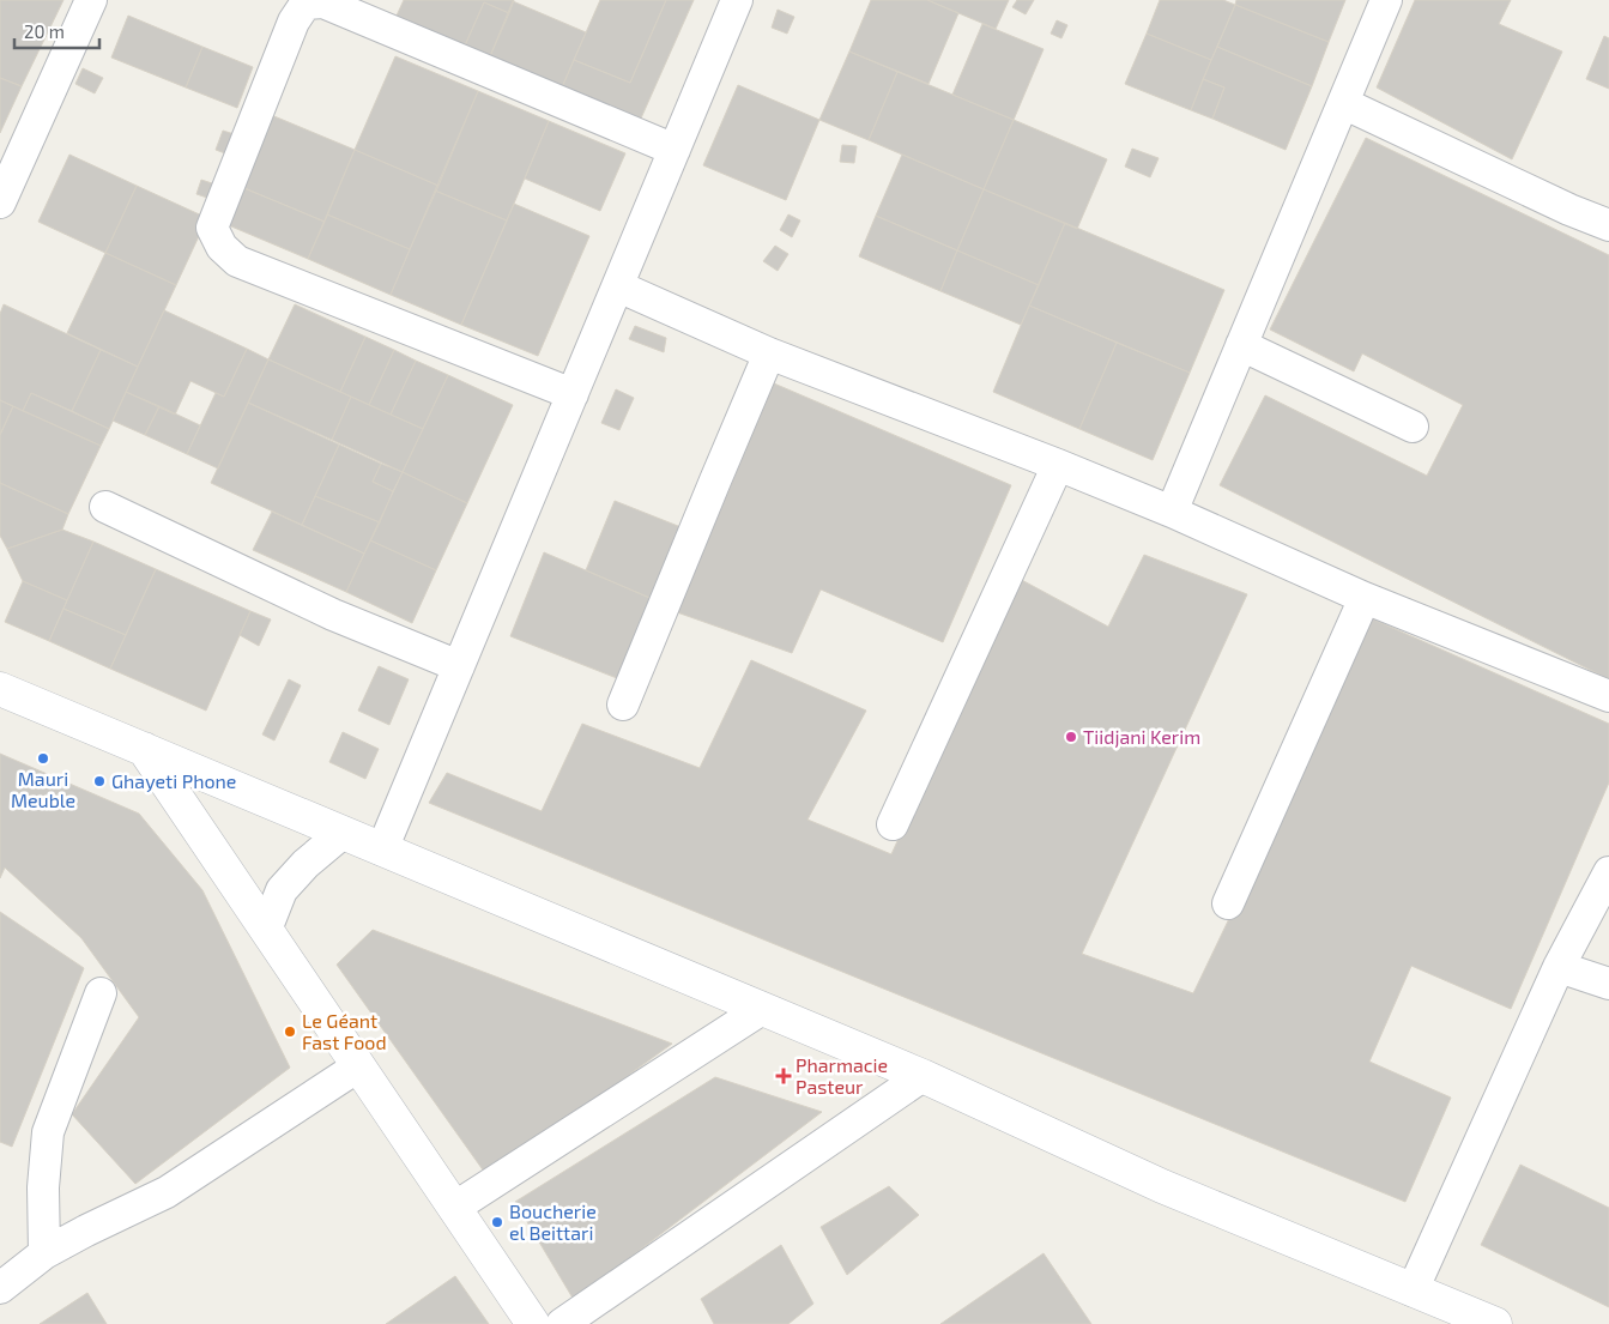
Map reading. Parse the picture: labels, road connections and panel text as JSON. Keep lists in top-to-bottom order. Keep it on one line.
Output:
{"places":{"other":["Tiidjani Kerim","Mauri Meuble","Ghayeti Phone","Le Géant Fast Food","Boucherie el Beittari"],"health":["Pharmacie Pasteur"]},"scale_bar":"20 m"}
